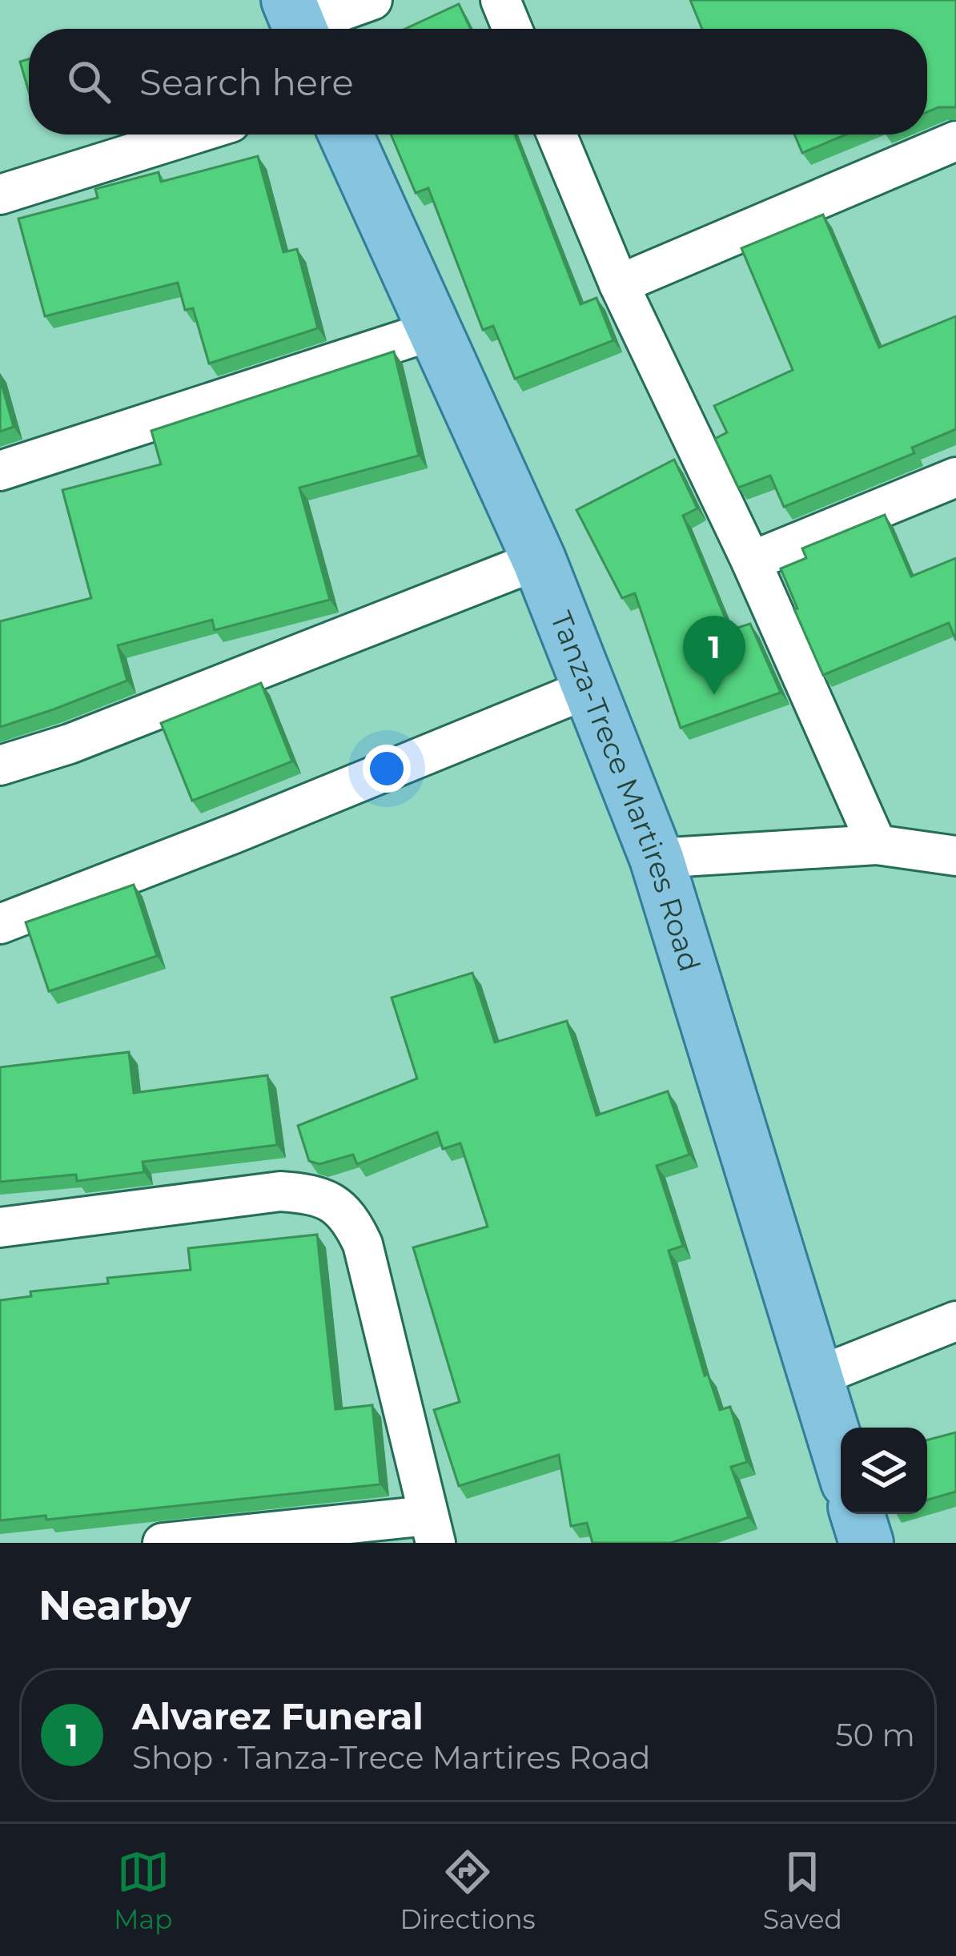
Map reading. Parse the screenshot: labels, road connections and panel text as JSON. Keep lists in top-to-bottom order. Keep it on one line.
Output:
{"streets":{"main road":["Tanza-Trece Martires Road"]},"page":{"search":"Search here","pins":"1","heading":"Nearby","list":[{"mark":"1","name":"Alvarez Funeral","note":"Shop · Tanza-Trece Martires Road","value":"50 m"}],"nav":["Map","Directions","Saved"]}}
